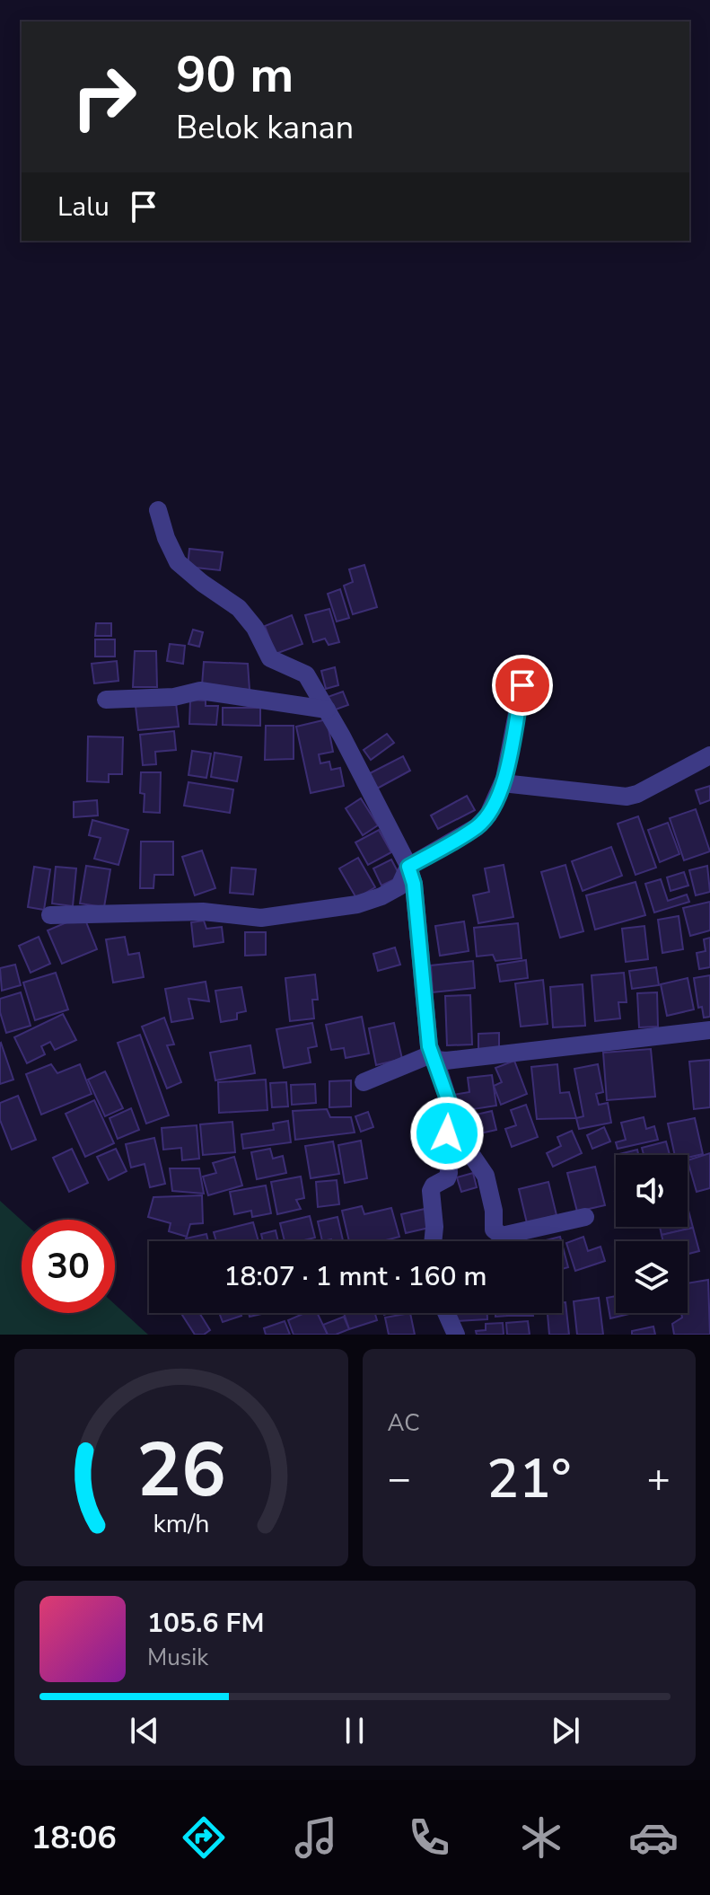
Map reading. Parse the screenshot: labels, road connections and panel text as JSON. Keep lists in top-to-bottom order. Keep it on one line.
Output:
{"page":{"turn":["90 m","Belok kanan"],"then":"Lalu","limit":"30","trip":"18:07 · 1 mnt · 160 m","tile":"AC","heat":["−","21°","+"],"song":["105.6 FM","Musik"],"tabs":"18:06","gauge":["26","km/h"]}}
